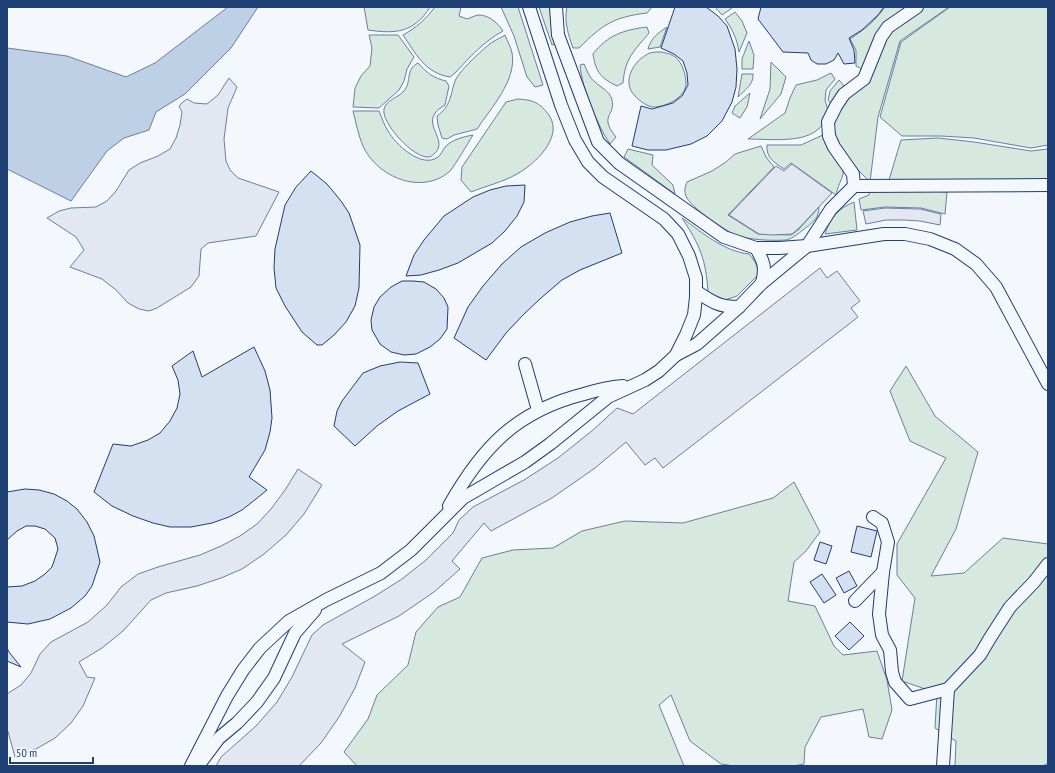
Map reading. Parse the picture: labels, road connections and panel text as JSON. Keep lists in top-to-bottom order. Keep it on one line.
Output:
{"scale_bar":"50 m"}
